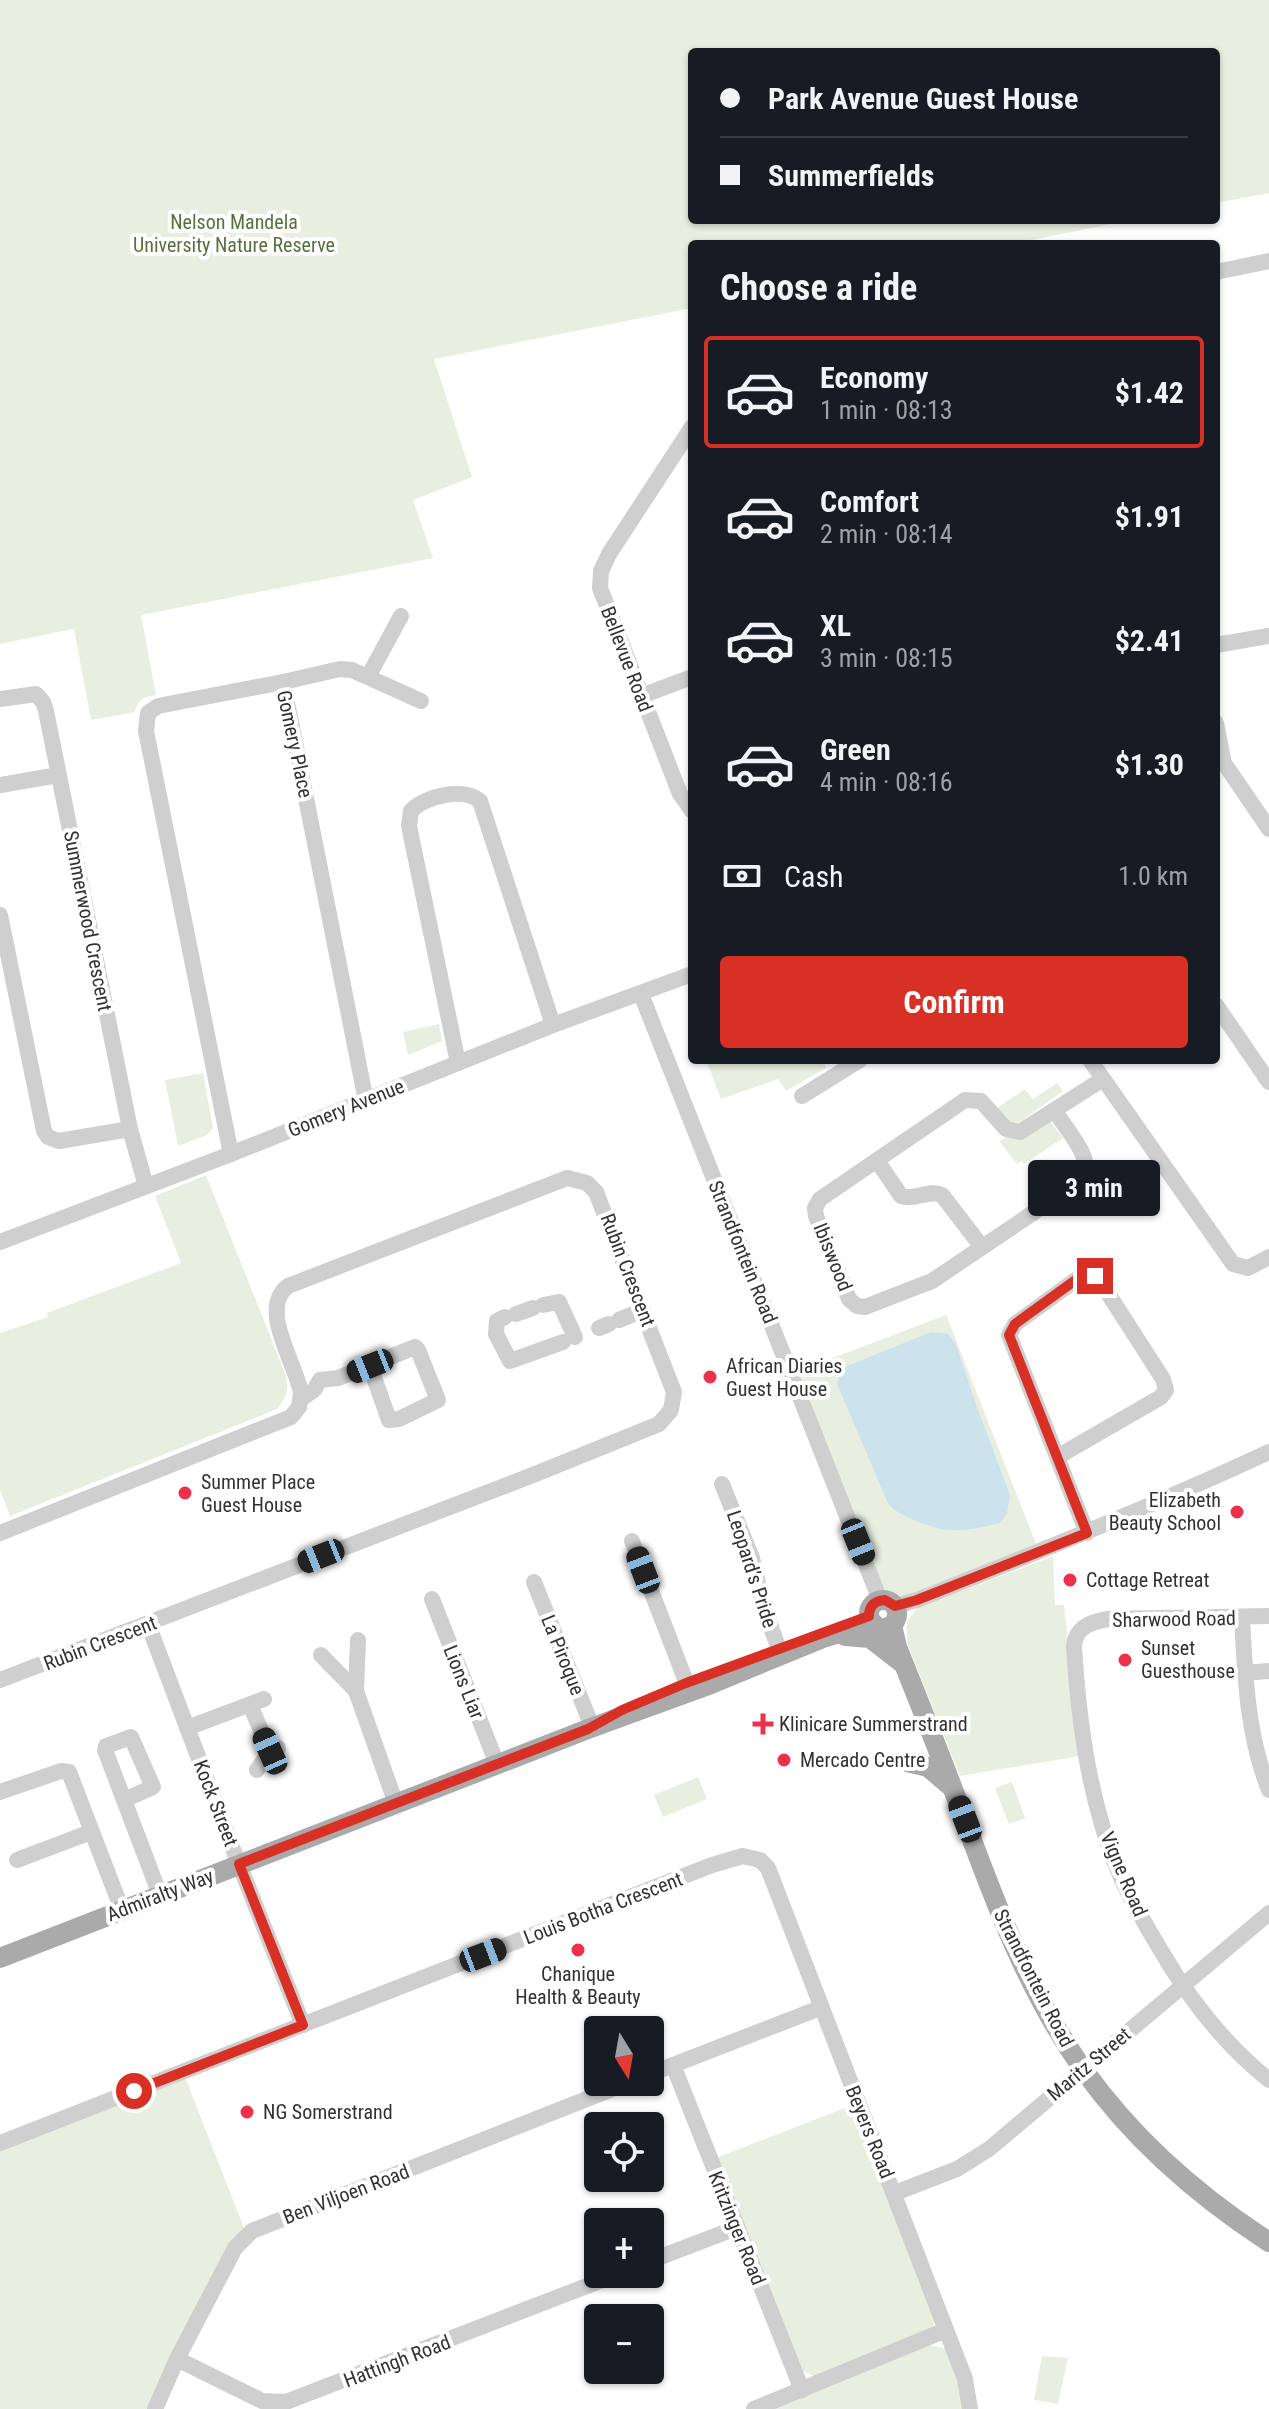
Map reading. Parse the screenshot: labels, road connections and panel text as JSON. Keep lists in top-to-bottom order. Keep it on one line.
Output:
{"streets":{"main road":["Strandfontein Road","Admiralty Way"],"street":["Bellevue Road","Gomery Place","Summerwood Crescent","Gomery Avenue","Ibiswood","Rubin Crescent","Leopard’s Pride","Sharwood Road","La Piroque","Lions Liar","Kock Street","Vigne Road","Louis Botha Crescent","Maritz Street","Beyers Road","Ben Viljoen Road","Kritzinger Road","Hattingh Road"]},"crossings":[["Gomery Place","Gomery Avenue"],["Summerwood Crescent","Gomery Avenue"],["Gomery Avenue","Strandfontein Road"],["Strandfontein Road","Admiralty Way"],["Strandfontein Road","Maritz Street"],["Rubin Crescent","Kock Street"],["Leopard’s Pride","Admiralty Way"],["Sharwood Road","Vigne Road"],["La Piroque","Admiralty Way"],["Lions Liar","Admiralty Way"],["Kock Street","Admiralty Way"],["Kock Street","Louis Botha Crescent"],["Vigne Road","Maritz Street"],["Louis Botha Crescent","Beyers Road"],["Maritz Street","Beyers Road"],["Ben Viljoen Road","Hattingh Road"]],"parks":["Nelson Mandela University Nature Reserve"],"places":{"other":["African Diaries Guest House","Summer Place Guest House","Elizabeth Beauty School","Cottage Retreat","Sunset Guesthouse","Mercado Centre","Chanique Health & Beauty","NG Somerstrand"],"health":["Klinicare Summerstrand"]},"north":"bottom","page":{"banner":["Park Avenue Guest House","Summerfields"],"heading":"Choose a ride","list":[{"name":"Economy","note":"1 min · 08:13","value":"$1.42"},{"name":"Comfort","note":"2 min · 08:14","value":"$1.91"},{"name":"XL","note":"3 min · 08:15","value":"$2.41"},{"name":"Green","note":"4 min · 08:16","value":"$1.30"}],"pay":["Cash","1.0 km"],"buttons":"Confirm","bubble":"3 min","map_buttons":["+","−"]}}
